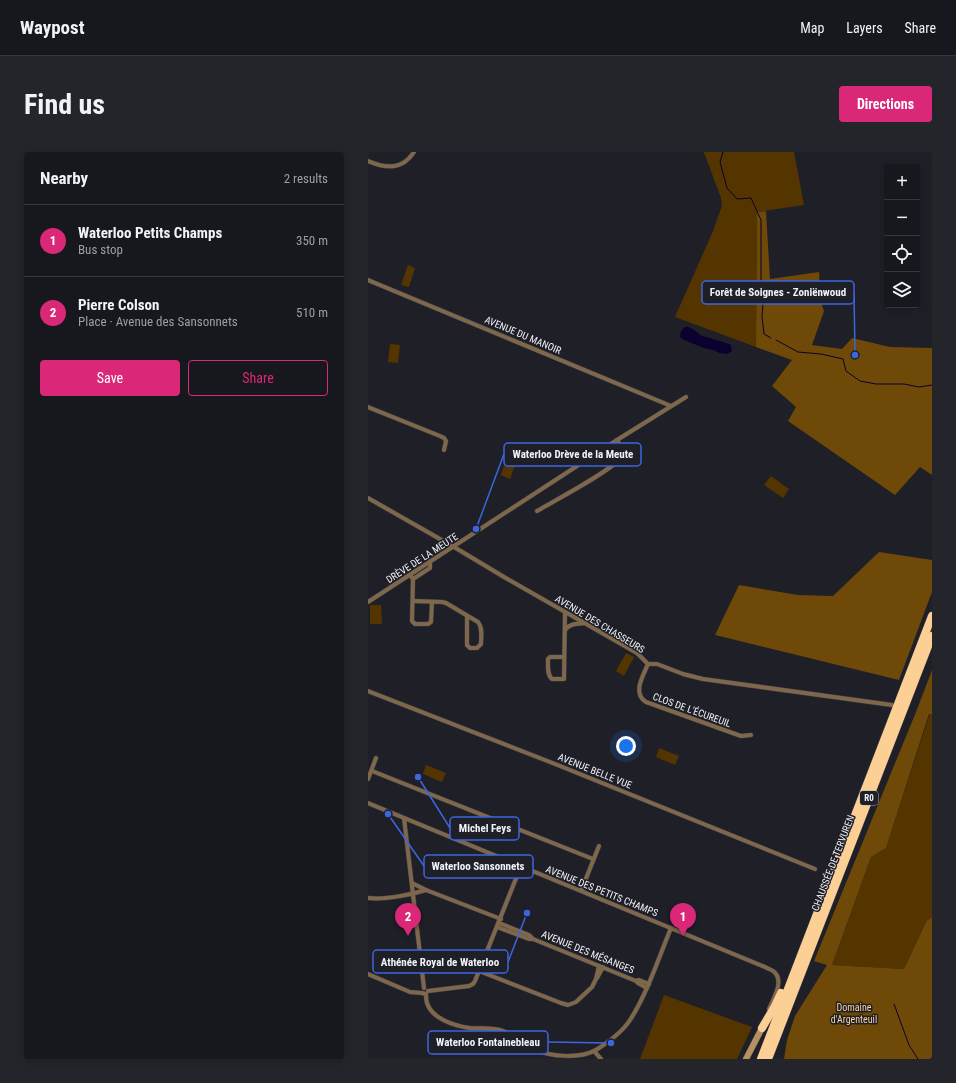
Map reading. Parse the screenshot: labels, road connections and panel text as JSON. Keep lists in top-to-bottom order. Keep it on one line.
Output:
{"streets":{"highway":["R0","CHAUSSÉE DE TERVUREN"],"street":["AVENUE DU MANOIR","DRÈVE DE LA MEUTE","AVENUE DES CHASSEURS","CLOS DE L'ÉCUREUIL","AVENUE BELLE VUE","AVENUE DES PETITS CHAMPS","AVENUE DES MÉSANGES"]},"crossings":[["AVENUE DU MANOIR","DRÈVE DE LA MEUTE"],["DRÈVE DE LA MEUTE","AVENUE DES CHASSEURS"],["AVENUE DES CHASSEURS","CLOS DE L'ÉCUREUIL"],["R0","CHAUSSÉE DE TERVUREN"]],"parks":["Domaine d'Argenteuil"],"places":["Forêt de Soignes - Zoniënwoud","Waterloo Drève de la Meute","Michel Feys","Waterloo Sansonnets","Athénée Royal de Waterloo","Waterloo Fontainebleau"],"page":{"header":"Waypost","nav":["Map","Layers","Share"],"buttons":["Directions",["Save","Share"]],"title":"Find us","heading":["Nearby","2 results"],"map_buttons":["+","−"],"list":[{"mark":"1","name":"Waterloo Petits Champs","note":"Bus stop","value":"350 m"},{"mark":"2","name":"Pierre Colson","note":"Place · Avenue des Sansonnets","value":"510 m"}],"pins":["1","2"]}}
